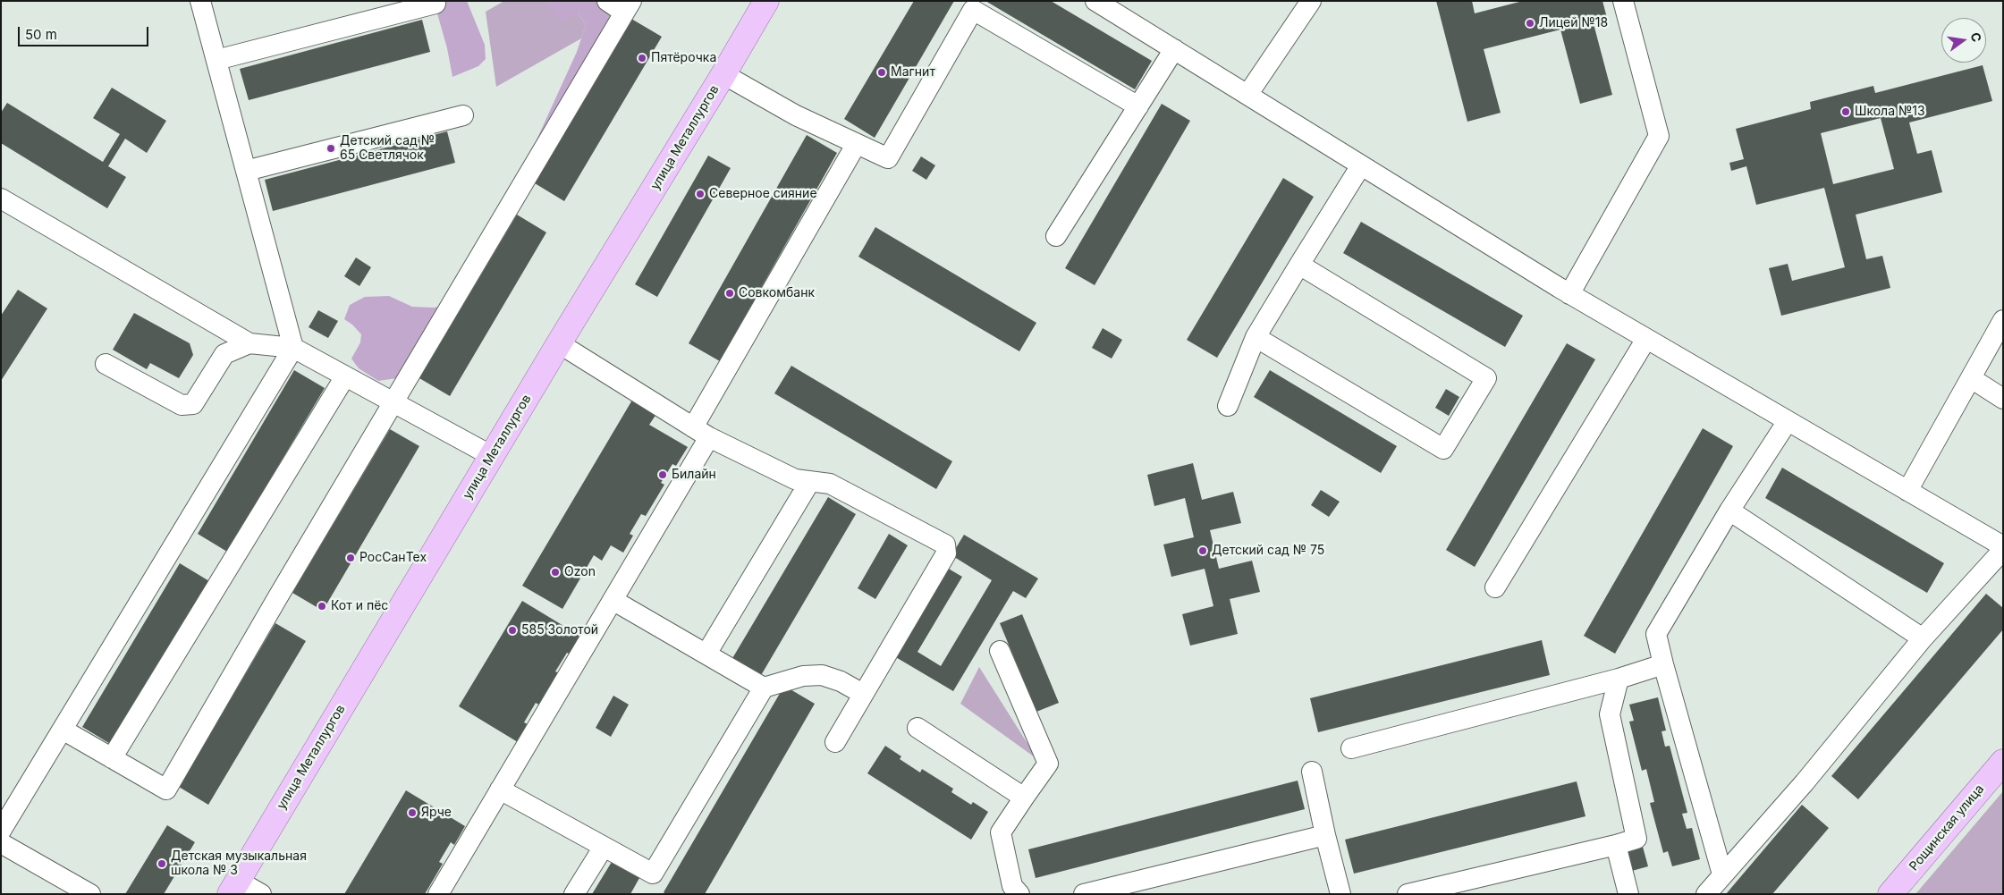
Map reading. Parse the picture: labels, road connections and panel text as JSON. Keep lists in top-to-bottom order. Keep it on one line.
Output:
{"streets":{"main road":["улица Металлургов","Рощинская улица"]},"places":["Лицей №18","Пятёрочка","Магнит","Школа №13","Детский сад № 65 Светлячок","Северное сияние","Совкомбанк","Билайн","Детский сад № 75","РосСанТех","Ozon","Кот и пёс","585 Золотой","Ярче","Детская музыкальная школа № 3"],"scale_bar":"50 m","north":"right"}
